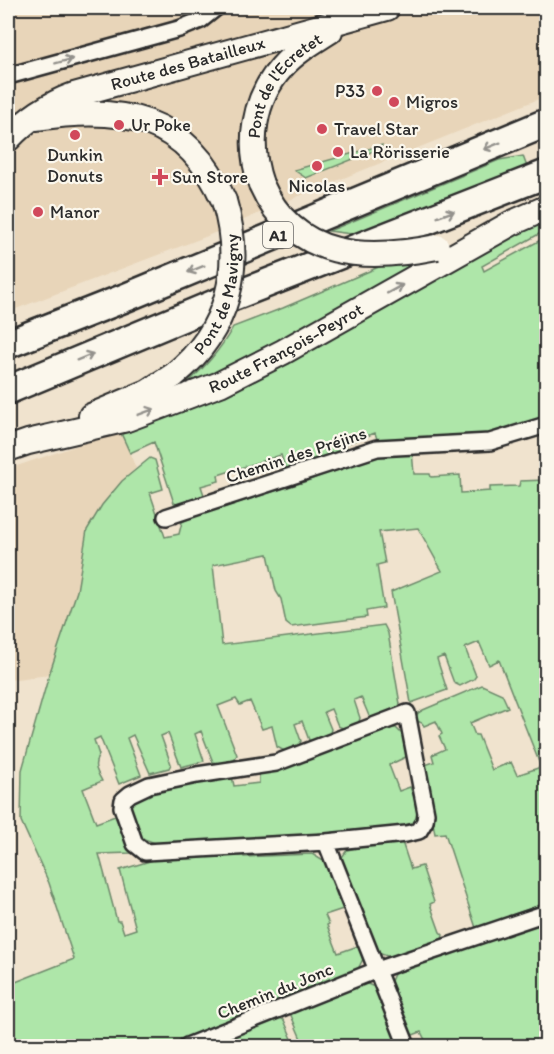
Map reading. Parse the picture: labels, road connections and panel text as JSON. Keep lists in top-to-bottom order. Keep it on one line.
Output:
{"streets":{"highway":["A1"],"main road":["Route des Batailleux","Pont de l'Ecretet","Pont de Mavigny","Route François-Peyrot"],"street":["Chemin des Préjins","Chemin du Jonc"]},"crossings":[["Route des Batailleux","Pont de l'Ecretet"],["Route des Batailleux","Pont de Mavigny"],["Pont de l'Ecretet","Route François-Peyrot"],["Pont de Mavigny","Route François-Peyrot"]],"one_way":["Route François-Peyrot"],"places":{"other":["P33","Migros","Ur Poke","Travel Star","Dunkin Donuts","La Rörisserie","Nicolas","Manor"],"health":["Sun Store"]}}
